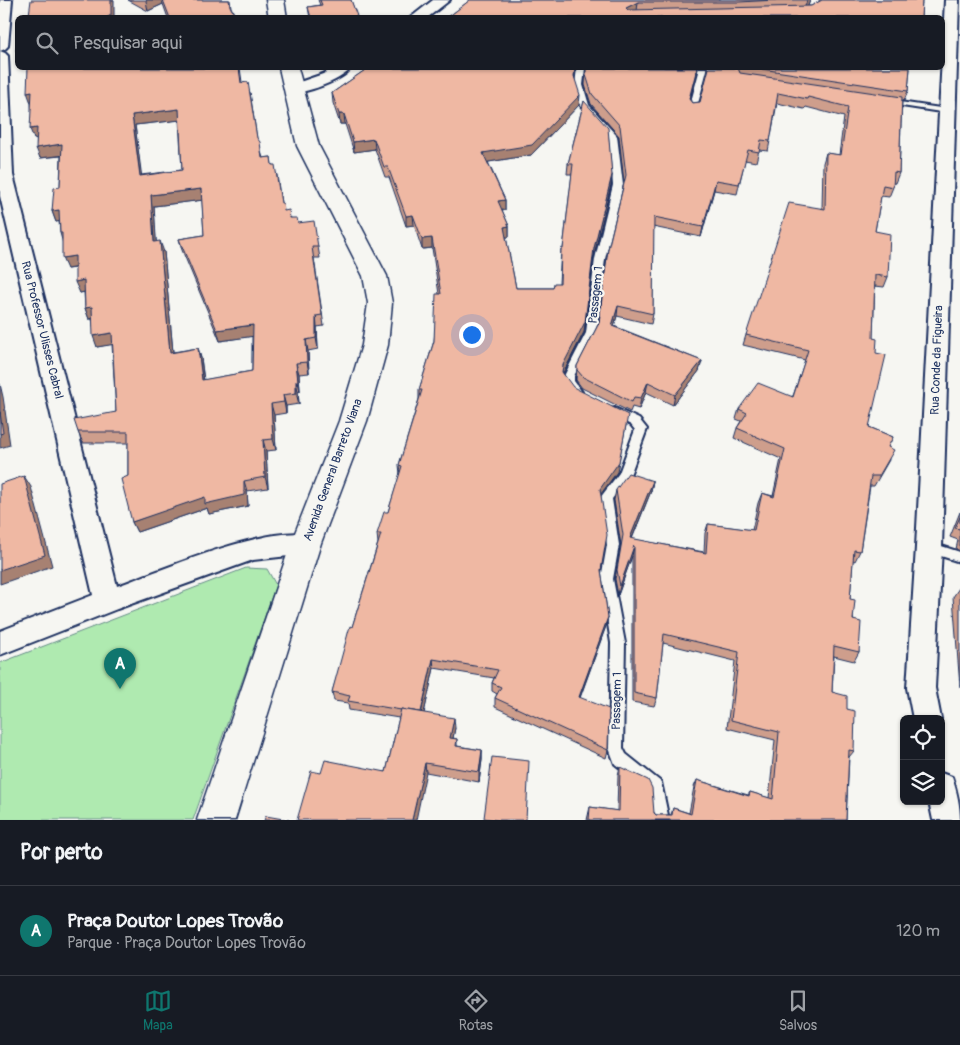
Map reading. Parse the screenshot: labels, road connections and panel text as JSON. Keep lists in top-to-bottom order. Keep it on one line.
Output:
{"streets":{"street":["Rua Professor Ulisses Cabral","Rua Conde da Figueira","Avenida General Barreto Viana"],"lane":["Passagem 1"]},"page":{"search":"Pesquisar aqui","pins":"A","heading":"Por perto","list":[{"mark":"A","name":"Praça Doutor Lopes Trovão","note":"Parque · Praça Doutor Lopes Trovão","value":"120 m"}],"nav":["Mapa","Rotas","Salvos"]}}
